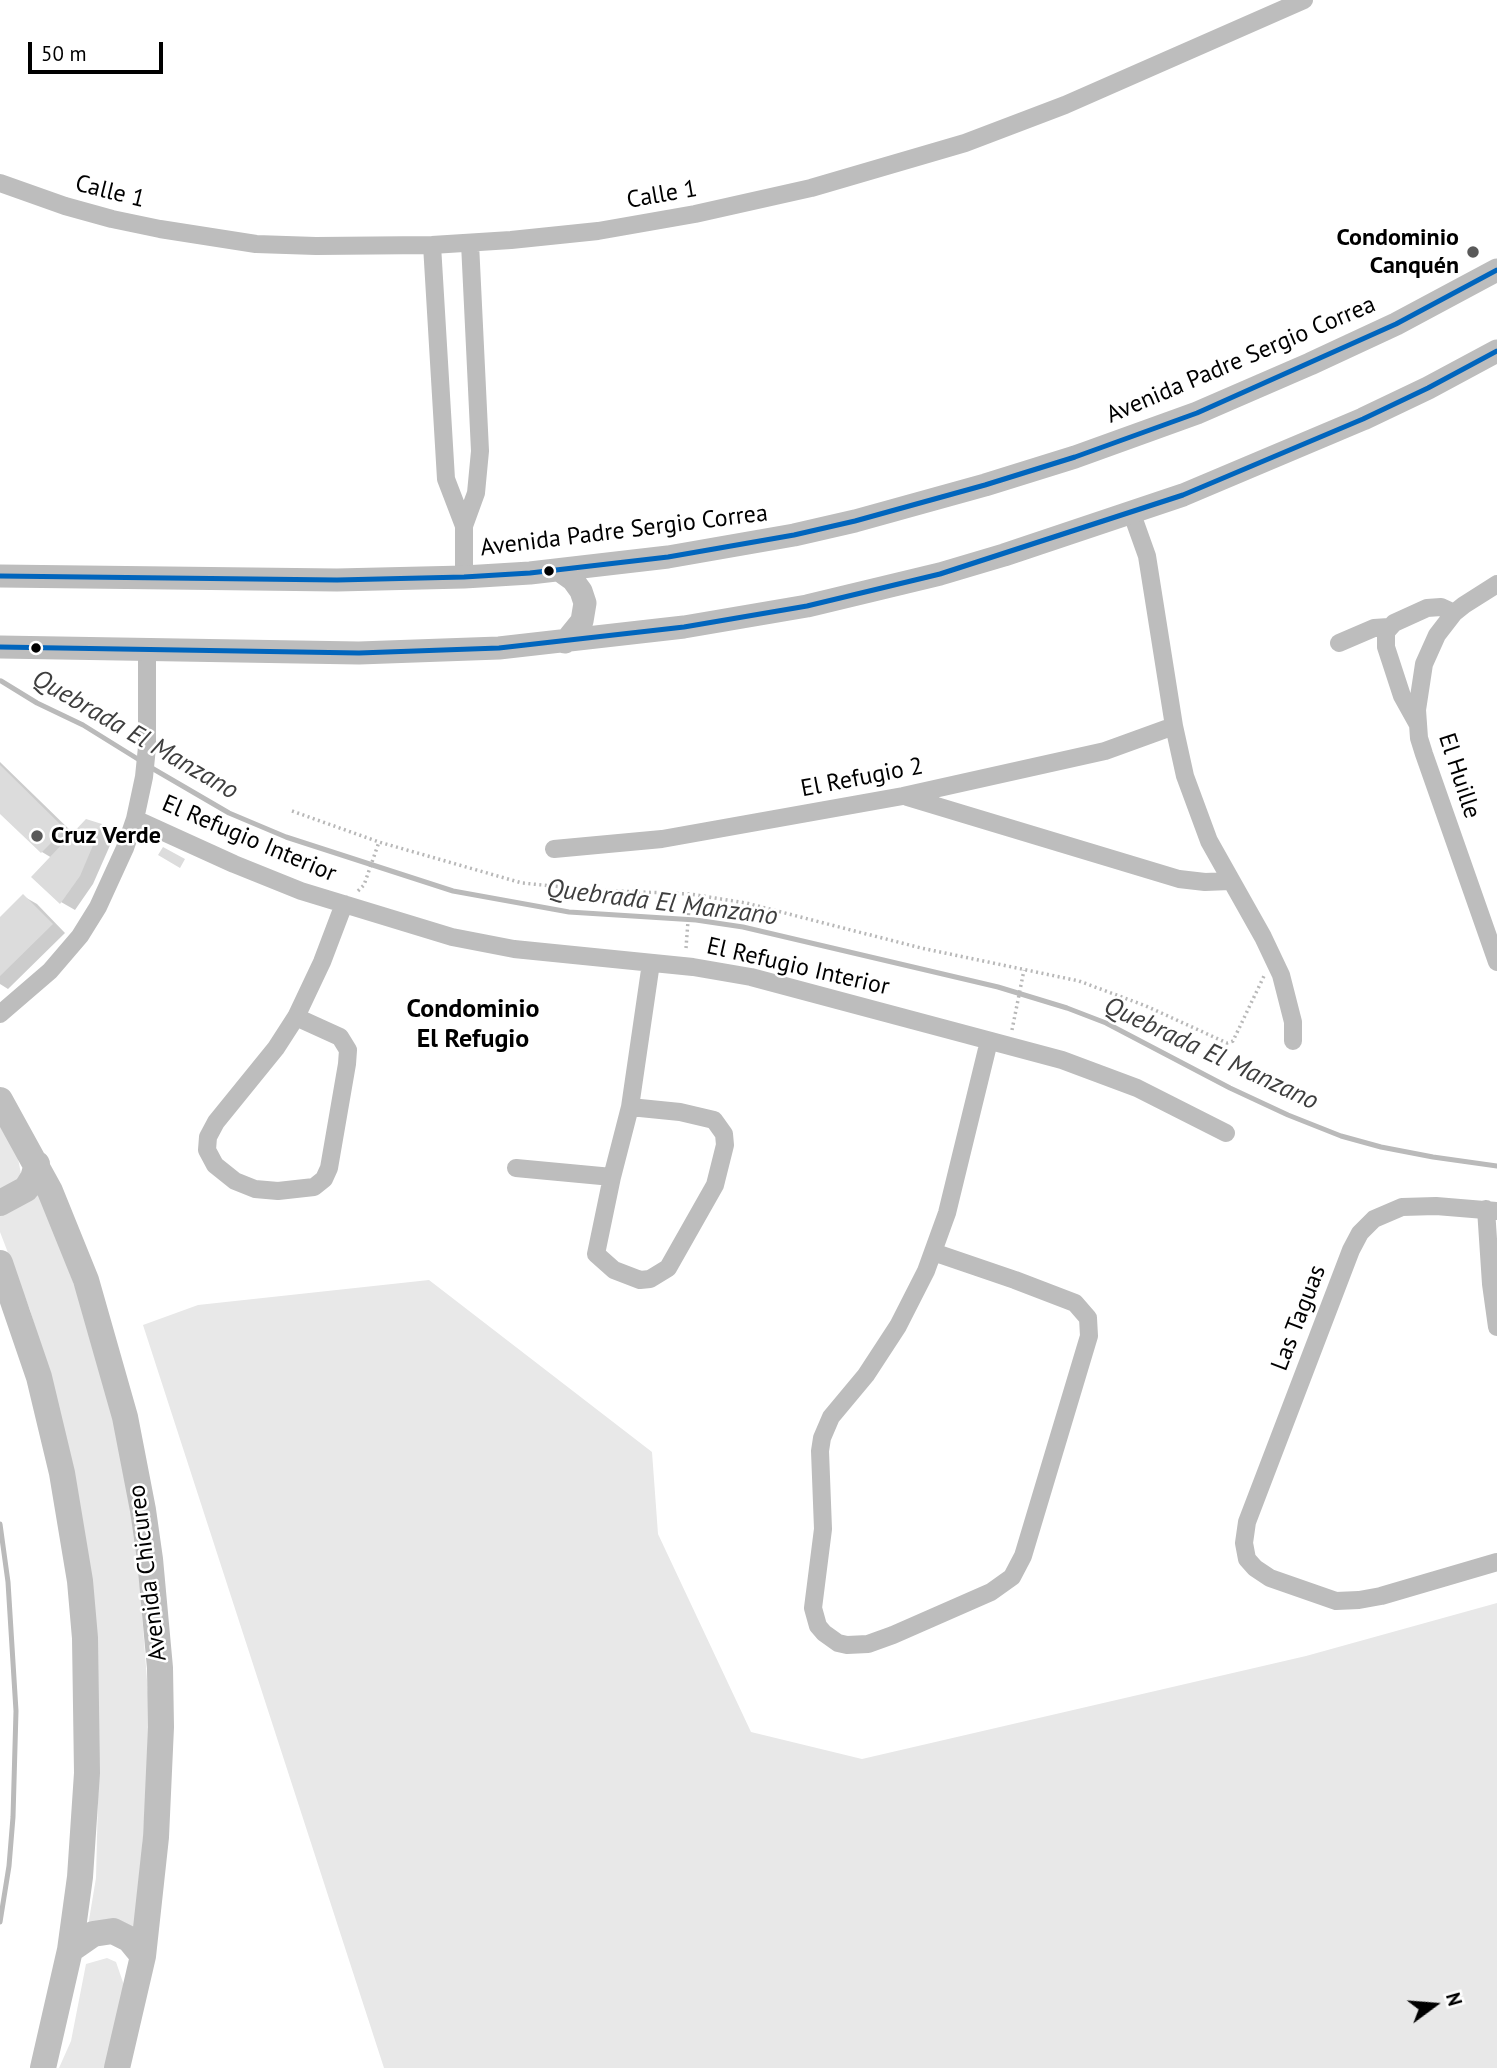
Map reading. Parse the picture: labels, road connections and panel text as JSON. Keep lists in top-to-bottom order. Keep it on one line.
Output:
{"streets":{"main road":["Avenida Chicureo"],"street":["Calle 1","Avenida Padre Sergio Correa","El Huille","El Refugio 2","El Refugio Interior","Las Taguas"]},"districts":["Condominio El Refugio"],"water":["Quebrada El Manzano"],"places":["Condominio Canquén","Cruz Verde"],"scale_bar":"50 m","north":"right"}
